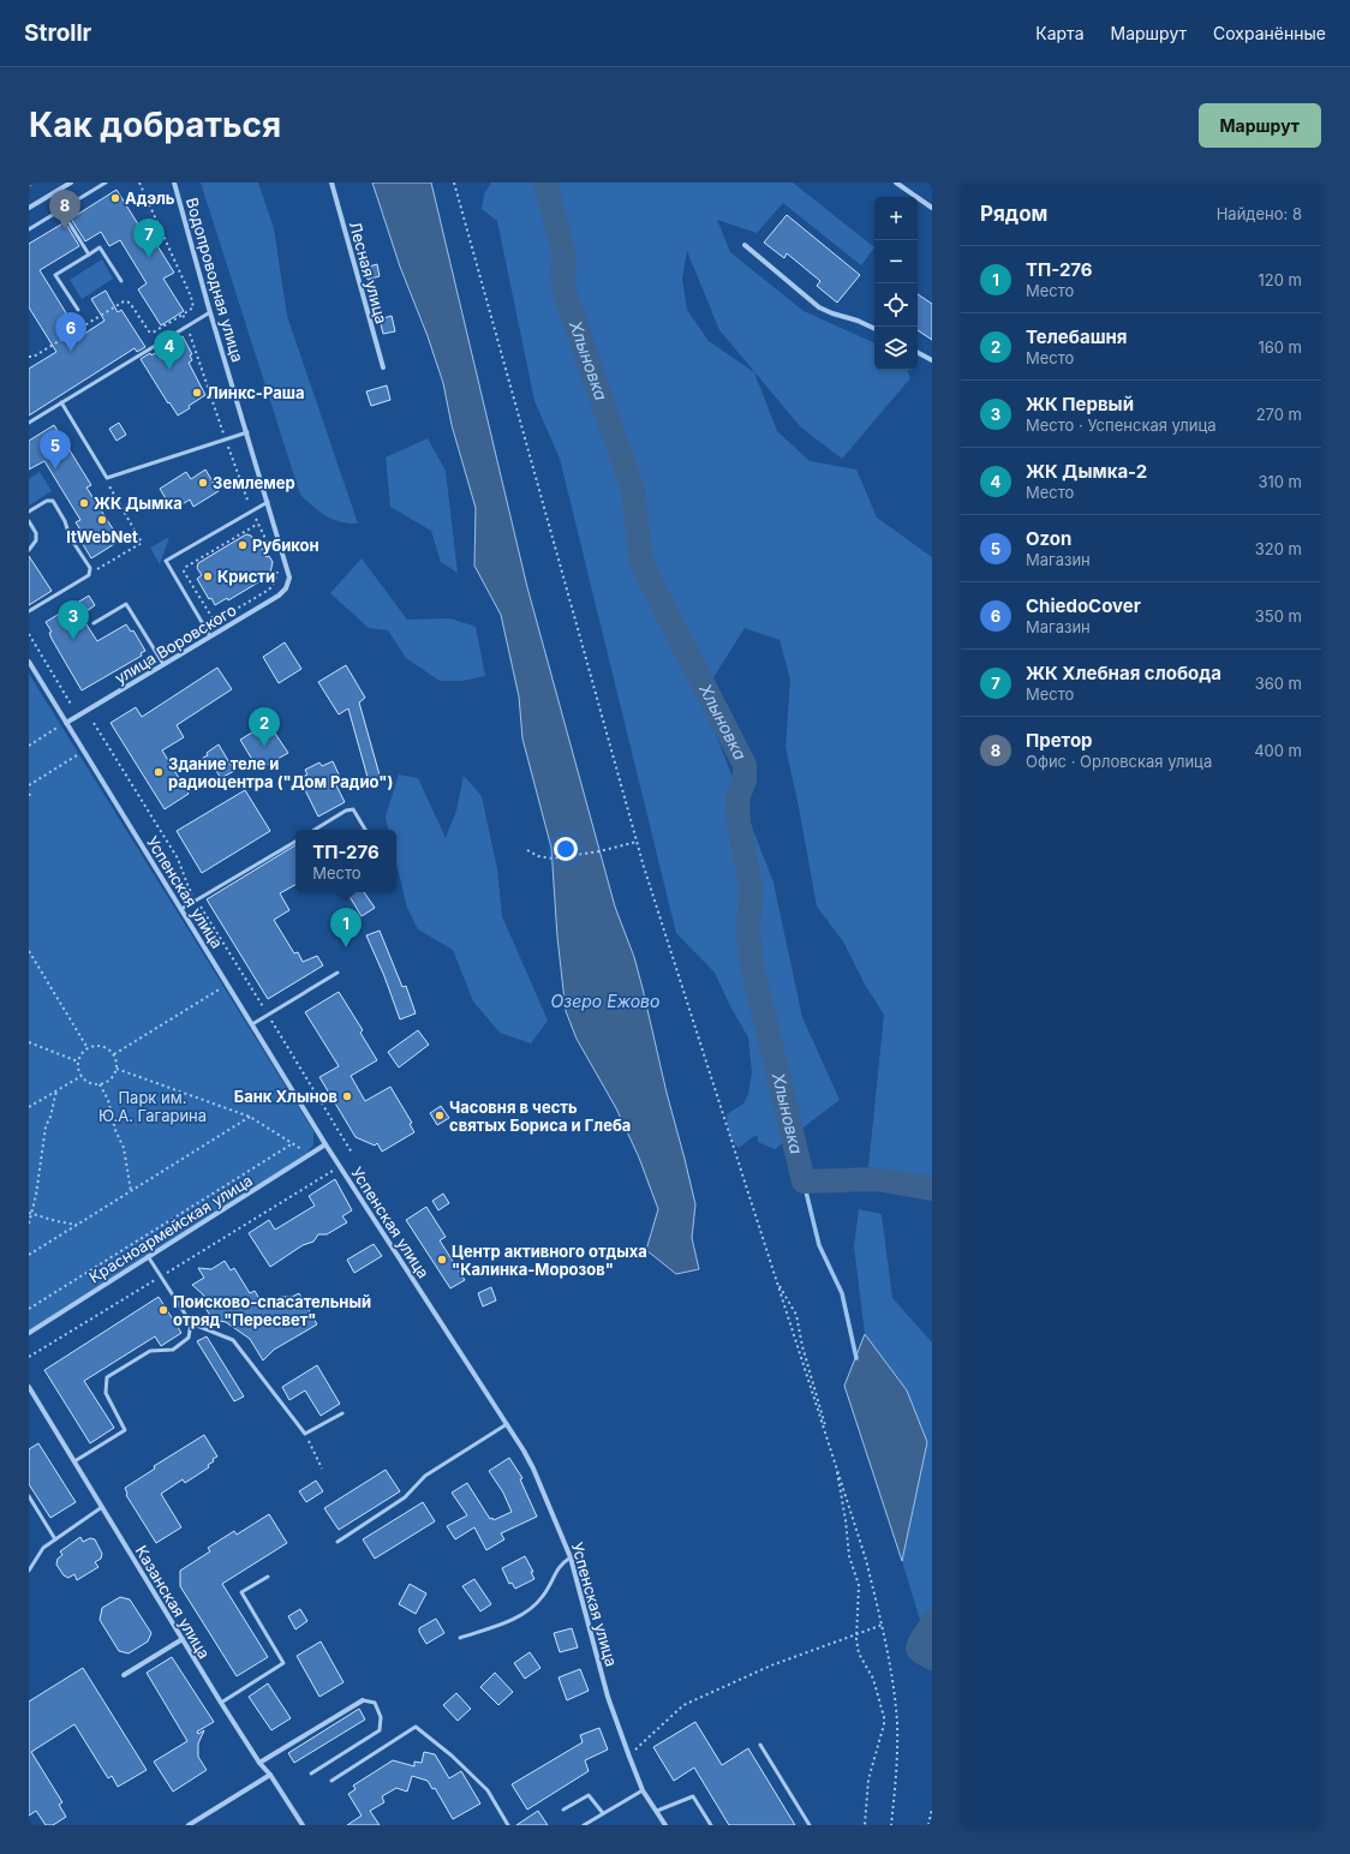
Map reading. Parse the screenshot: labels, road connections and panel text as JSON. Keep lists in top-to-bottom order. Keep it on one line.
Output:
{"streets":{"street":["Лесная улица","Водопроводная улица","улица Воровского","Успенская улица","Красноармейская улица","Казанская улица"]},"crossings":[["Водопроводная улица","улица Воровского"],["улица Воровского","Успенская улица"],["Успенская улица","Красноармейская улица"]],"water":["Хлыновка","Озеро Ежово"],"parks":["Парк им. Ю.А. Гагарина"],"places":["Адэль","Линкс-Раша","Землемер","ЖК Дымка","ItWebNet","Рубикон","Кристи","Здание теле и радиоцентра (\"Дом Радио\")","Банк Хлынов","Часовня в честь святых Бориса и Глеба","Центр активного отдыха \"Калинка-Морозов\"","Поисково-спасательный отряд \"Пересвет\""],"page":{"header":"Strollr","nav":["Карта","Маршрут","Сохранённые"],"buttons":"Маршрут","title":"Как добраться","heading":["Рядом","Найдено: 8"],"pins":["8","7","6","4","5","3","2","1"],"map_buttons":["+","−"],"list":[{"mark":"1","name":"ТП-276","note":"Место","value":"120 m"},{"mark":"2","name":"Телебашня","note":"Место","value":"160 m"},{"mark":"3","name":"ЖК Первый","note":"Место · Успенская улица","value":"270 m"},{"mark":"4","name":"ЖК Дымка-2","note":"Место","value":"310 m"},{"mark":"5","name":"Ozon","note":"Магазин","value":"320 m"},{"mark":"6","name":"ChiedoCover","note":"Магазин","value":"350 m"},{"mark":"7","name":"ЖК Хлебная слобода","note":"Место","value":"360 m"},{"mark":"8","name":"Претор","note":"Офис · Орловская улица","value":"400 m"}],"popup":["ТП-276","Место"]}}
